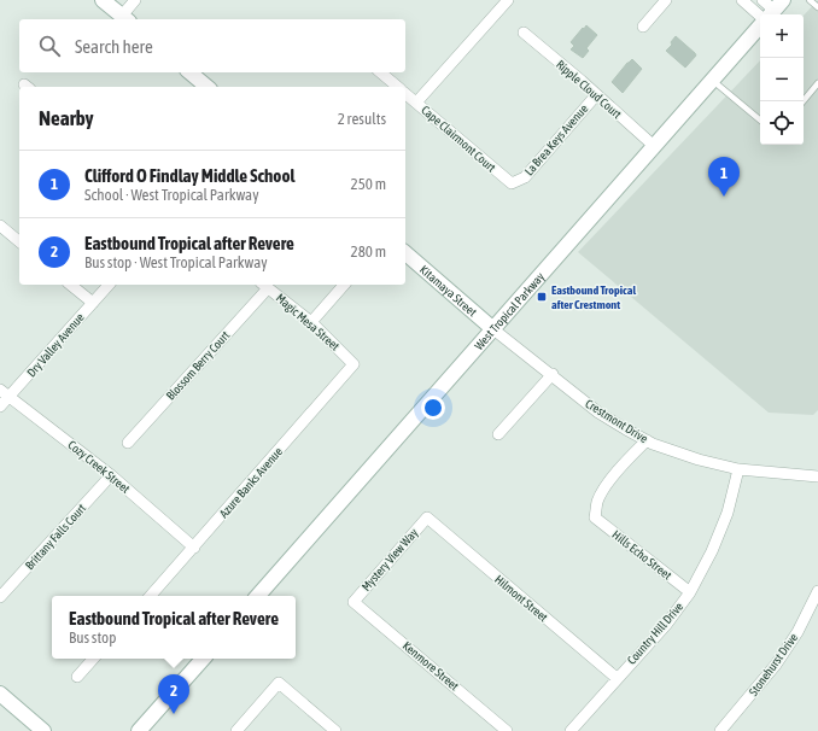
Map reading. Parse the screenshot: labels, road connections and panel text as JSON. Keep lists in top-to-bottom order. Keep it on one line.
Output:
{"streets":{"main road":["Kitamaya Street","West Tropical Parkway"],"street":["Ripple Cloud Court","Cape Clairmont Court","La Brea Keys Avenue","Magic Mesa Street","Dry Valley Avenue","Blossom Berry Court","Crestmont Drive","Cozy Creek Street","Azure Banks Avenue","Brittany Falls Court","Hills Echo Street","Mystery View Way","Hilmont Street","Country Hill Drive","Stonehurst Drive","Kenmore Street"]},"crossings":[["Ripple Cloud Court","La Brea Keys Avenue"],["Ripple Cloud Court","West Tropical Parkway"],["Cape Clairmont Court","La Brea Keys Avenue"],["Kitamaya Street","West Tropical Parkway"],["Kitamaya Street","Crestmont Drive"],["West Tropical Parkway","Crestmont Drive"],["Magic Mesa Street","Blossom Berry Court"],["Magic Mesa Street","Azure Banks Avenue"],["Dry Valley Avenue","Cozy Creek Street"],["Crestmont Drive","Hills Echo Street"],["Crestmont Drive","Country Hill Drive"],["Cozy Creek Street","Azure Banks Avenue"],["Cozy Creek Street","Brittany Falls Court"],["Hills Echo Street","Country Hill Drive"],["Mystery View Way","Hilmont Street"],["Mystery View Way","Kenmore Street"],["Hilmont Street","Country Hill Drive"]],"places":{"transit":["Eastbound Tropical after Crestmont"]},"page":{"map_buttons":["+","−"],"search":"Search here","heading":["Nearby","2 results"],"list":[{"mark":"1","name":"Clifford O Findlay Middle School","note":"School · West Tropical Parkway","value":"250 m"},{"mark":"2","name":"Eastbound Tropical after Revere","note":"Bus stop · West Tropical Parkway","value":"280 m"}],"pins":["1","2"],"popup":["Eastbound Tropical after Revere","Bus stop"]}}
